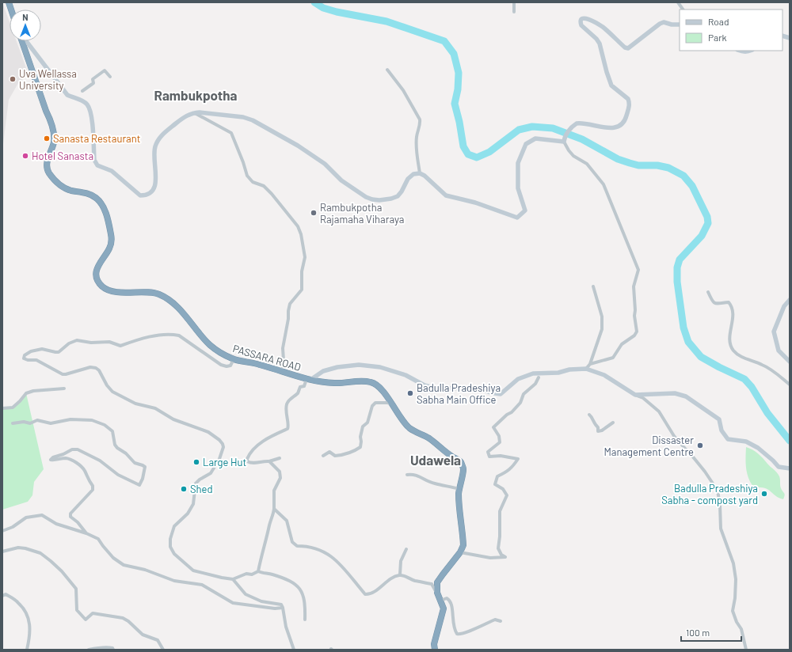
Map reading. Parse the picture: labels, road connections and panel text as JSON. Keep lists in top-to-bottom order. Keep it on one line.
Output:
{"streets":{"highway":["PASSARA ROAD"]},"districts":["Rambukpotha","Udawela"],"places":["Uva Wellassa University","Sanasta Restaurant","Hotel Sanasta","Rambukpotha Rajamaha Viharaya","Badulla Pradeshiya Sabha Main Office","Dissaster Management Centre","Large Hut","Shed","Badulla Pradeshiya Sabha - compost yard"],"legend":["Road","Park"],"scale_bar":"100 m","north":"top"}
